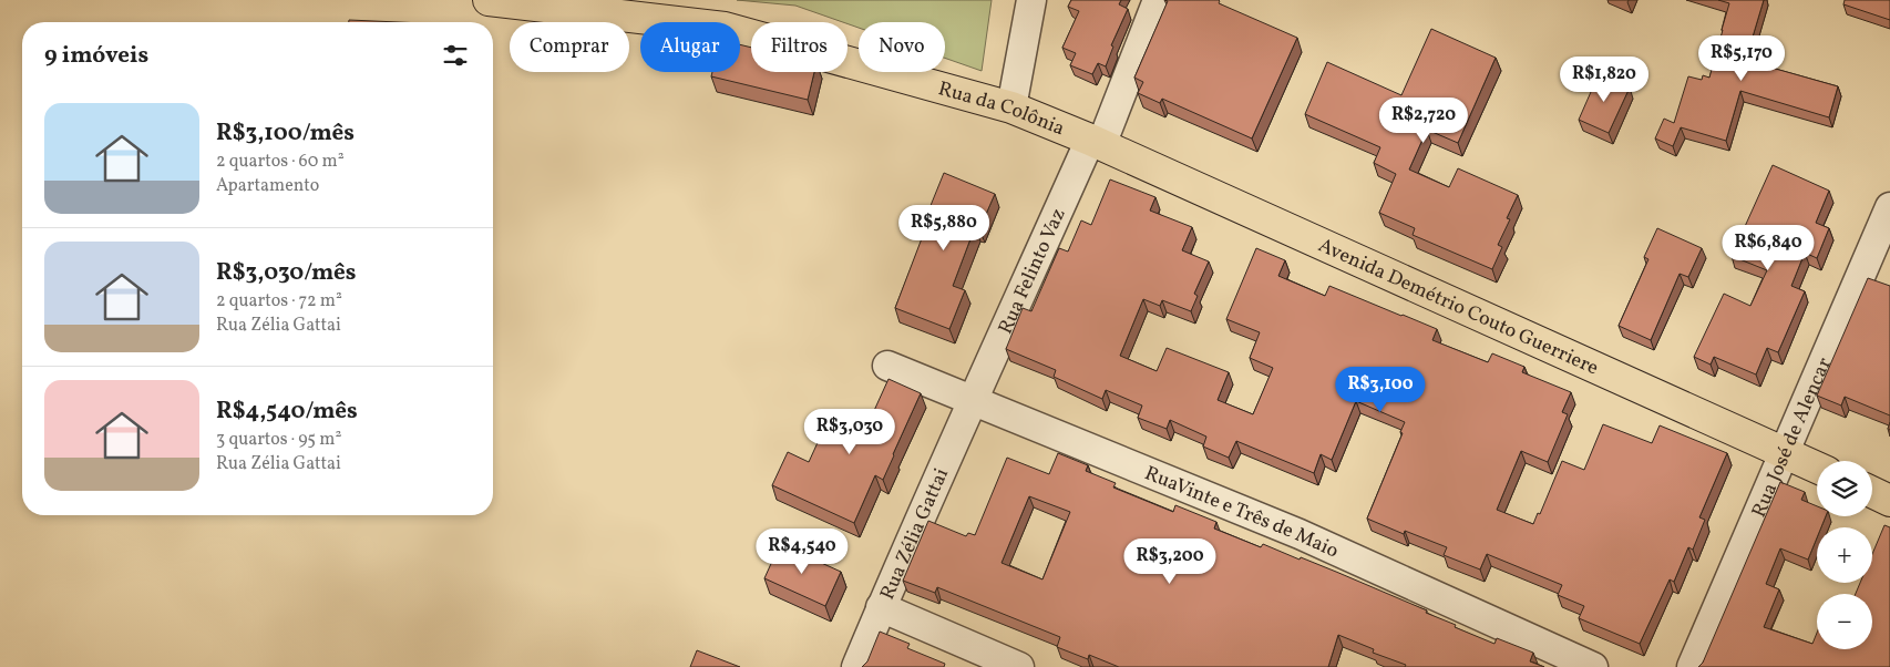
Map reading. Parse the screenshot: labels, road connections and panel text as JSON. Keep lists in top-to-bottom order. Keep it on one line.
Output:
{"streets":{"main road":["Rua da Colônia","Avenida Demétrio Couto Guerriere"],"street":["Rua Felinto Vaz","Rua José de Alencar","RuaVinte e Três de Maio","Rua Zélia Gattai"]},"crossings":[["Rua da Colônia","Rua Felinto Vaz"],["Rua da Colônia","Avenida Demétrio Couto Guerriere"],["Rua Felinto Vaz","Avenida Demétrio Couto Guerriere"],["Rua Felinto Vaz","RuaVinte e Três de Maio"],["Rua Felinto Vaz","Rua Zélia Gattai"],["Avenida Demétrio Couto Guerriere","Rua José de Alencar"],["RuaVinte e Três de Maio","Rua Zélia Gattai"]],"page":{"chip":["Comprar","Alugar","Filtros","Novo"],"heading":"9 imóveis","price":["R$5,170","R$1,820","R$2,720","R$5,880","R$6,840","R$3,100","R$3,030","R$4,540","R$3,200"],"list":[{"name":"R$3,100/mês","note":"2 quartos · 60 m² · Apartamento"},{"name":"R$3,030/mês","note":"2 quartos · 72 m² · Rua Zélia Gattai"},{"name":"R$4,540/mês","note":"3 quartos · 95 m² · Rua Zélia Gattai"}],"map_buttons":["+","−"]}}
